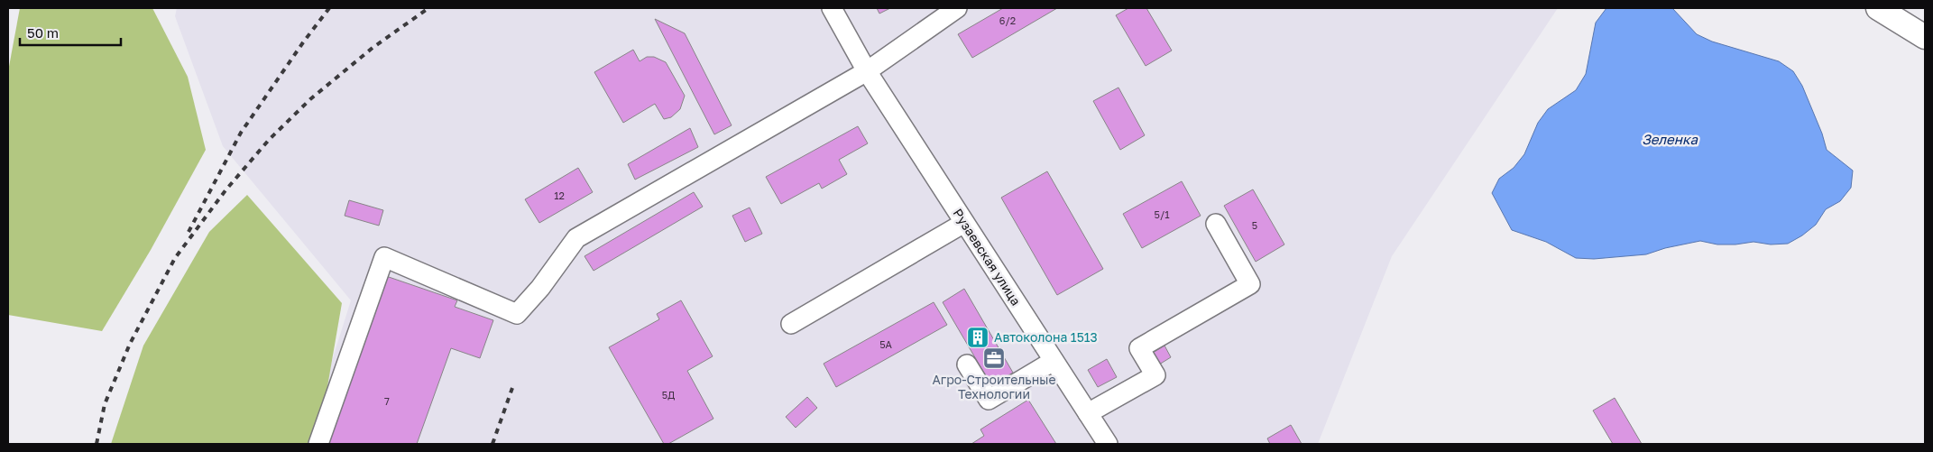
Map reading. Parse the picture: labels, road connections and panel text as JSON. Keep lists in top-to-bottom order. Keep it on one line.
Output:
{"streets":{"street":["Рузаевская улица"]},"water":["Зеленка"],"places":{"building":["Автоколона 1513"],"office":["Агро-Строительные Технологии"]},"house_numbers":["6/2","12","5/1","5","5А","5Д","7"],"scale_bar":"50 m"}
